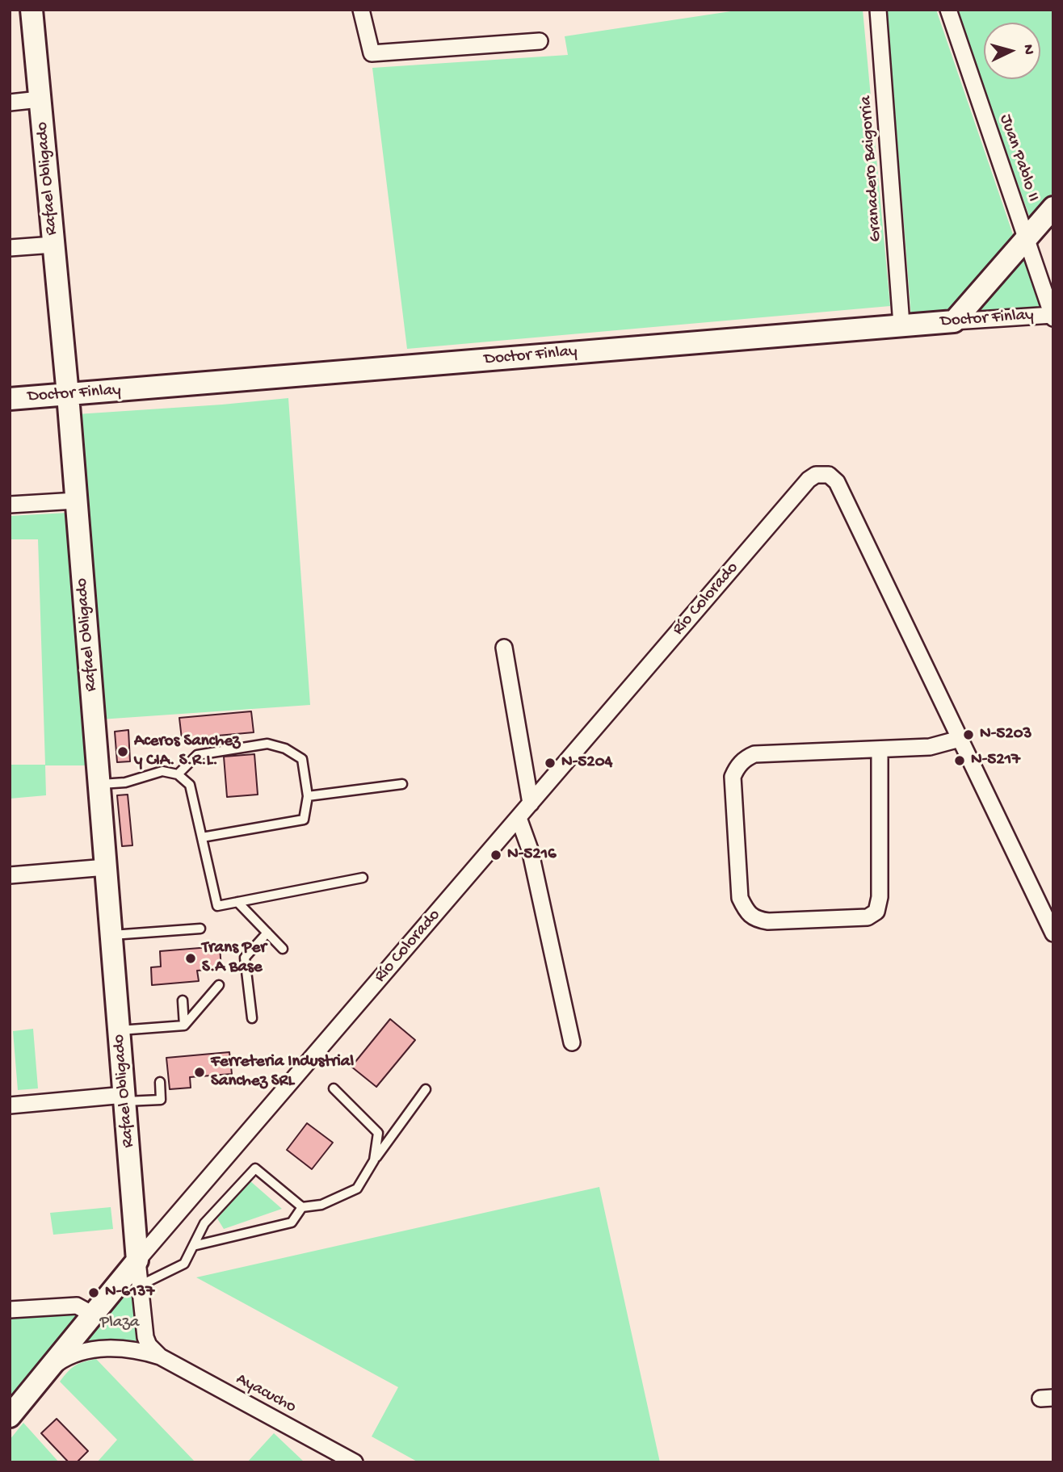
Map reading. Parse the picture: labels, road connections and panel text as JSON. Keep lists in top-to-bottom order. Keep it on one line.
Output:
{"streets":{"street":["Juan Pablo II","Granadero Baigorria","Rafael Obligado","Doctor Finlay","Río Colorado","Ayacucho"]},"crossings":[["Juan Pablo II","Doctor Finlay"],["Granadero Baigorria","Doctor Finlay"],["Rafael Obligado","Doctor Finlay"],["Rafael Obligado","Río Colorado"],["Rafael Obligado","Ayacucho"],["Río Colorado","Ayacucho"]],"parks":["Plaza"],"places":["N-5203","Aceros Sanchez y CIA. S.R.L.","N-5217","N-5204","N-5216","Trans Per S.A Base","Ferreteria Industrial Sanchez SRL","N-6137"],"north":"right"}
